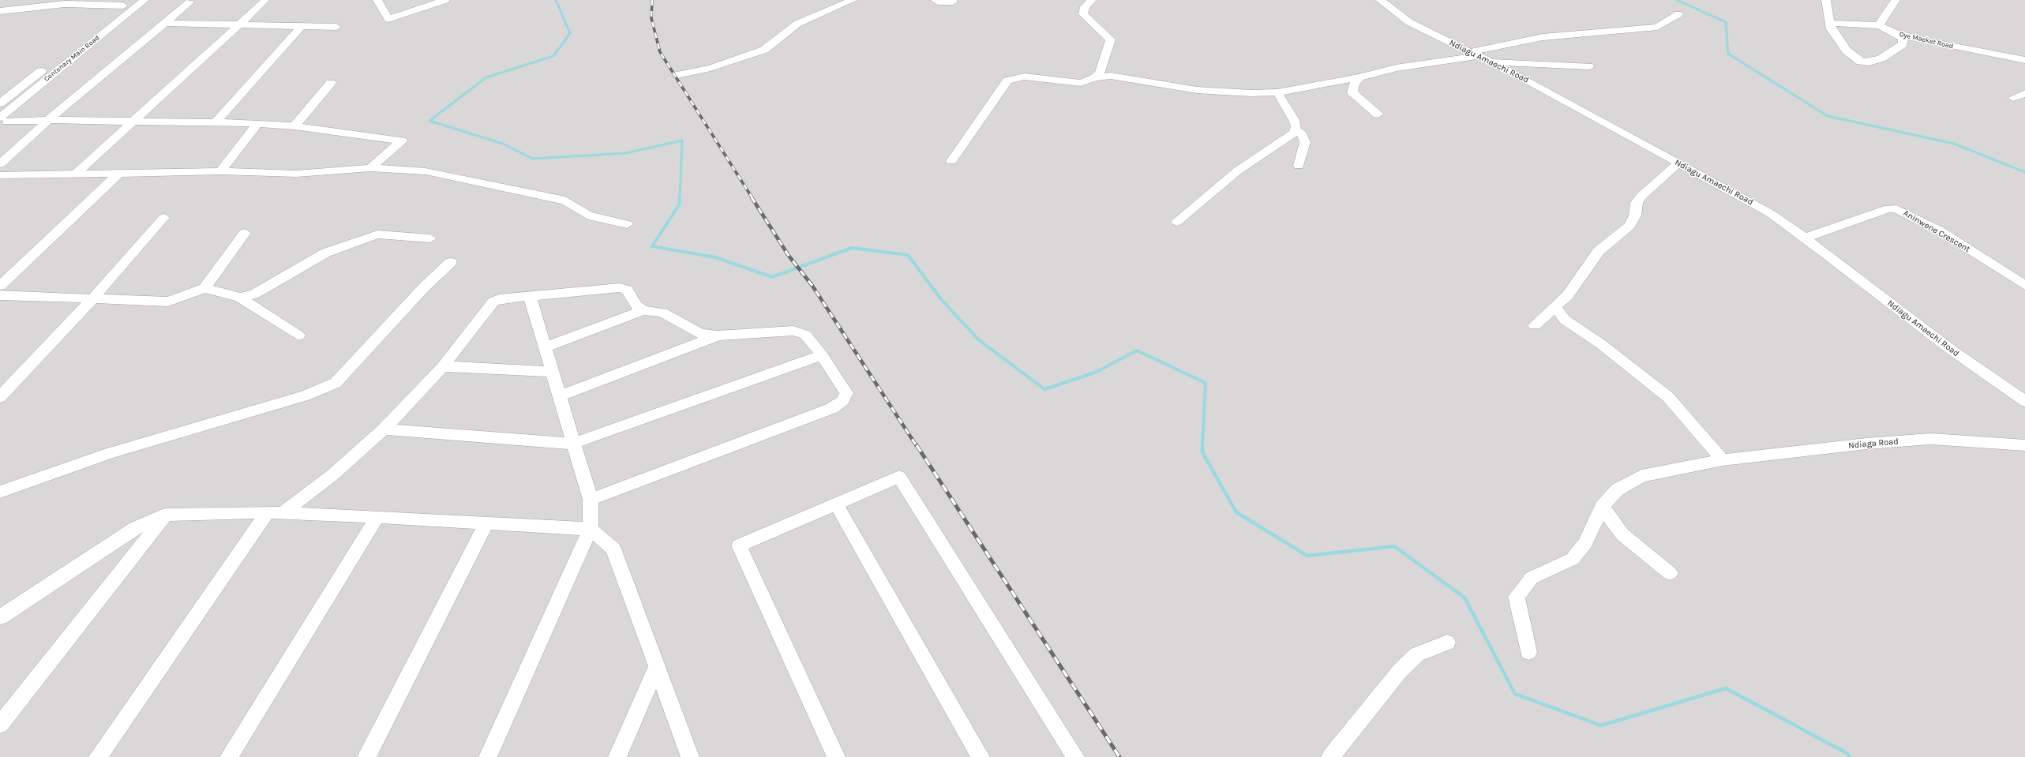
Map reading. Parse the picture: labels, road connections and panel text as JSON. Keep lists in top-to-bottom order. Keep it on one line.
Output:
{"streets":{"street":["Oye Maeket Road","Centenary Main Road","Ndiagu Amaechi Road","Aninwene Crescent","Ndiaga Road"]},"crossings":[["Ndiagu Amaechi Road","Aninwene Crescent"]]}
